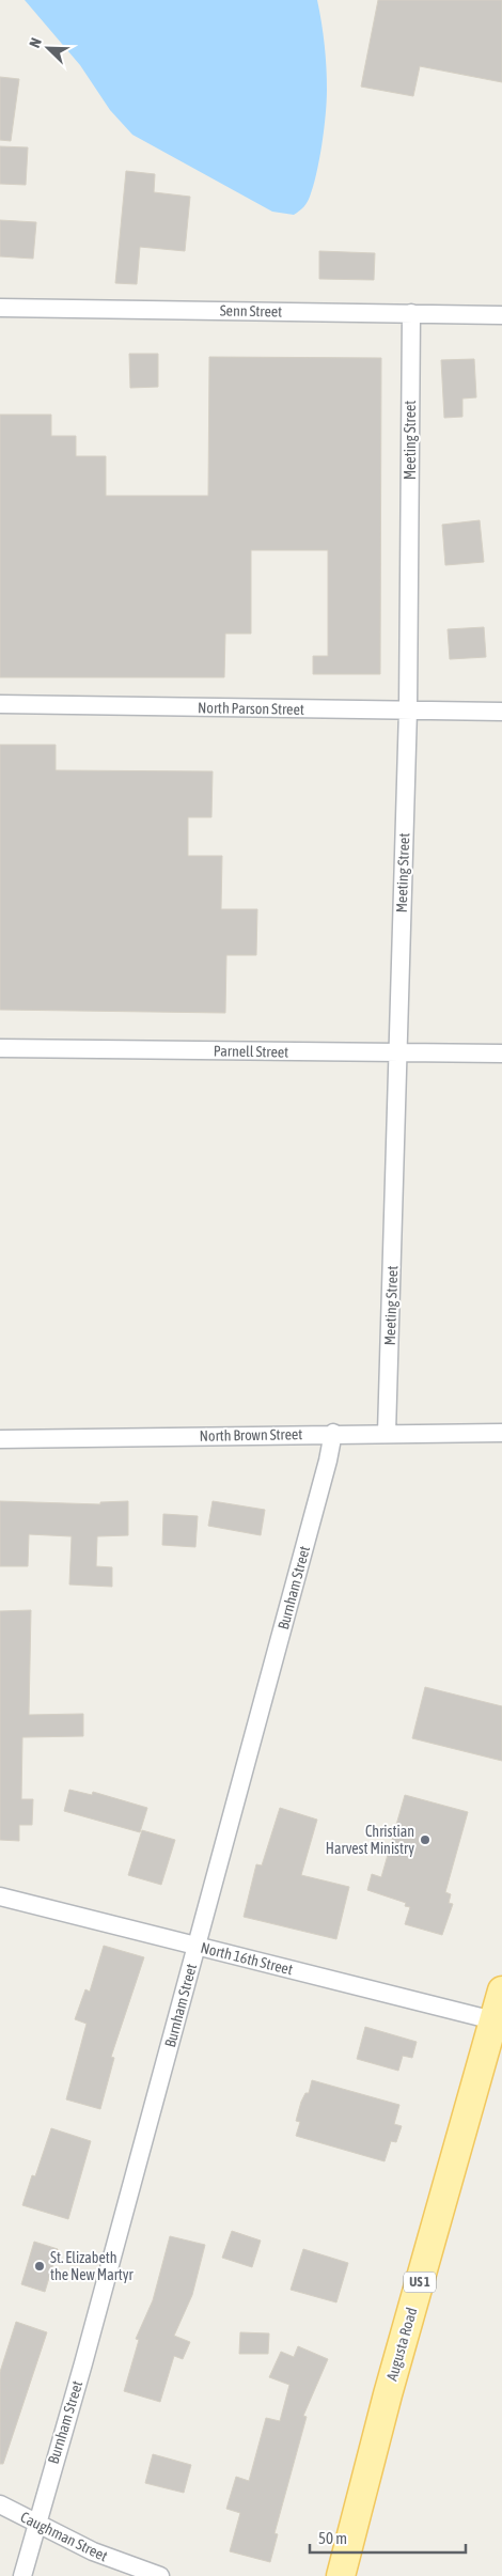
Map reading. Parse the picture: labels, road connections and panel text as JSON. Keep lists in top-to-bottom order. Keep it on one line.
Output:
{"streets":{"main road":["US 1","Augusta Road"],"street":["Senn Street","Meeting Street","North Parson Street","Parnell Street","North Brown Street","Burnham Street","North 16th Street","Caughman Street"]},"crossings":[["Senn Street","Meeting Street"],["Meeting Street","North Parson Street"],["Meeting Street","Parnell Street"],["Meeting Street","North Brown Street"],["North Brown Street","Burnham Street"],["Burnham Street","North 16th Street"],["Burnham Street","Caughman Street"],["North 16th Street","Augusta Road"]],"places":["Christian Harvest Ministry","St. Elizabeth the New Martyr"],"scale_bar":"50 m","north":"top left"}
